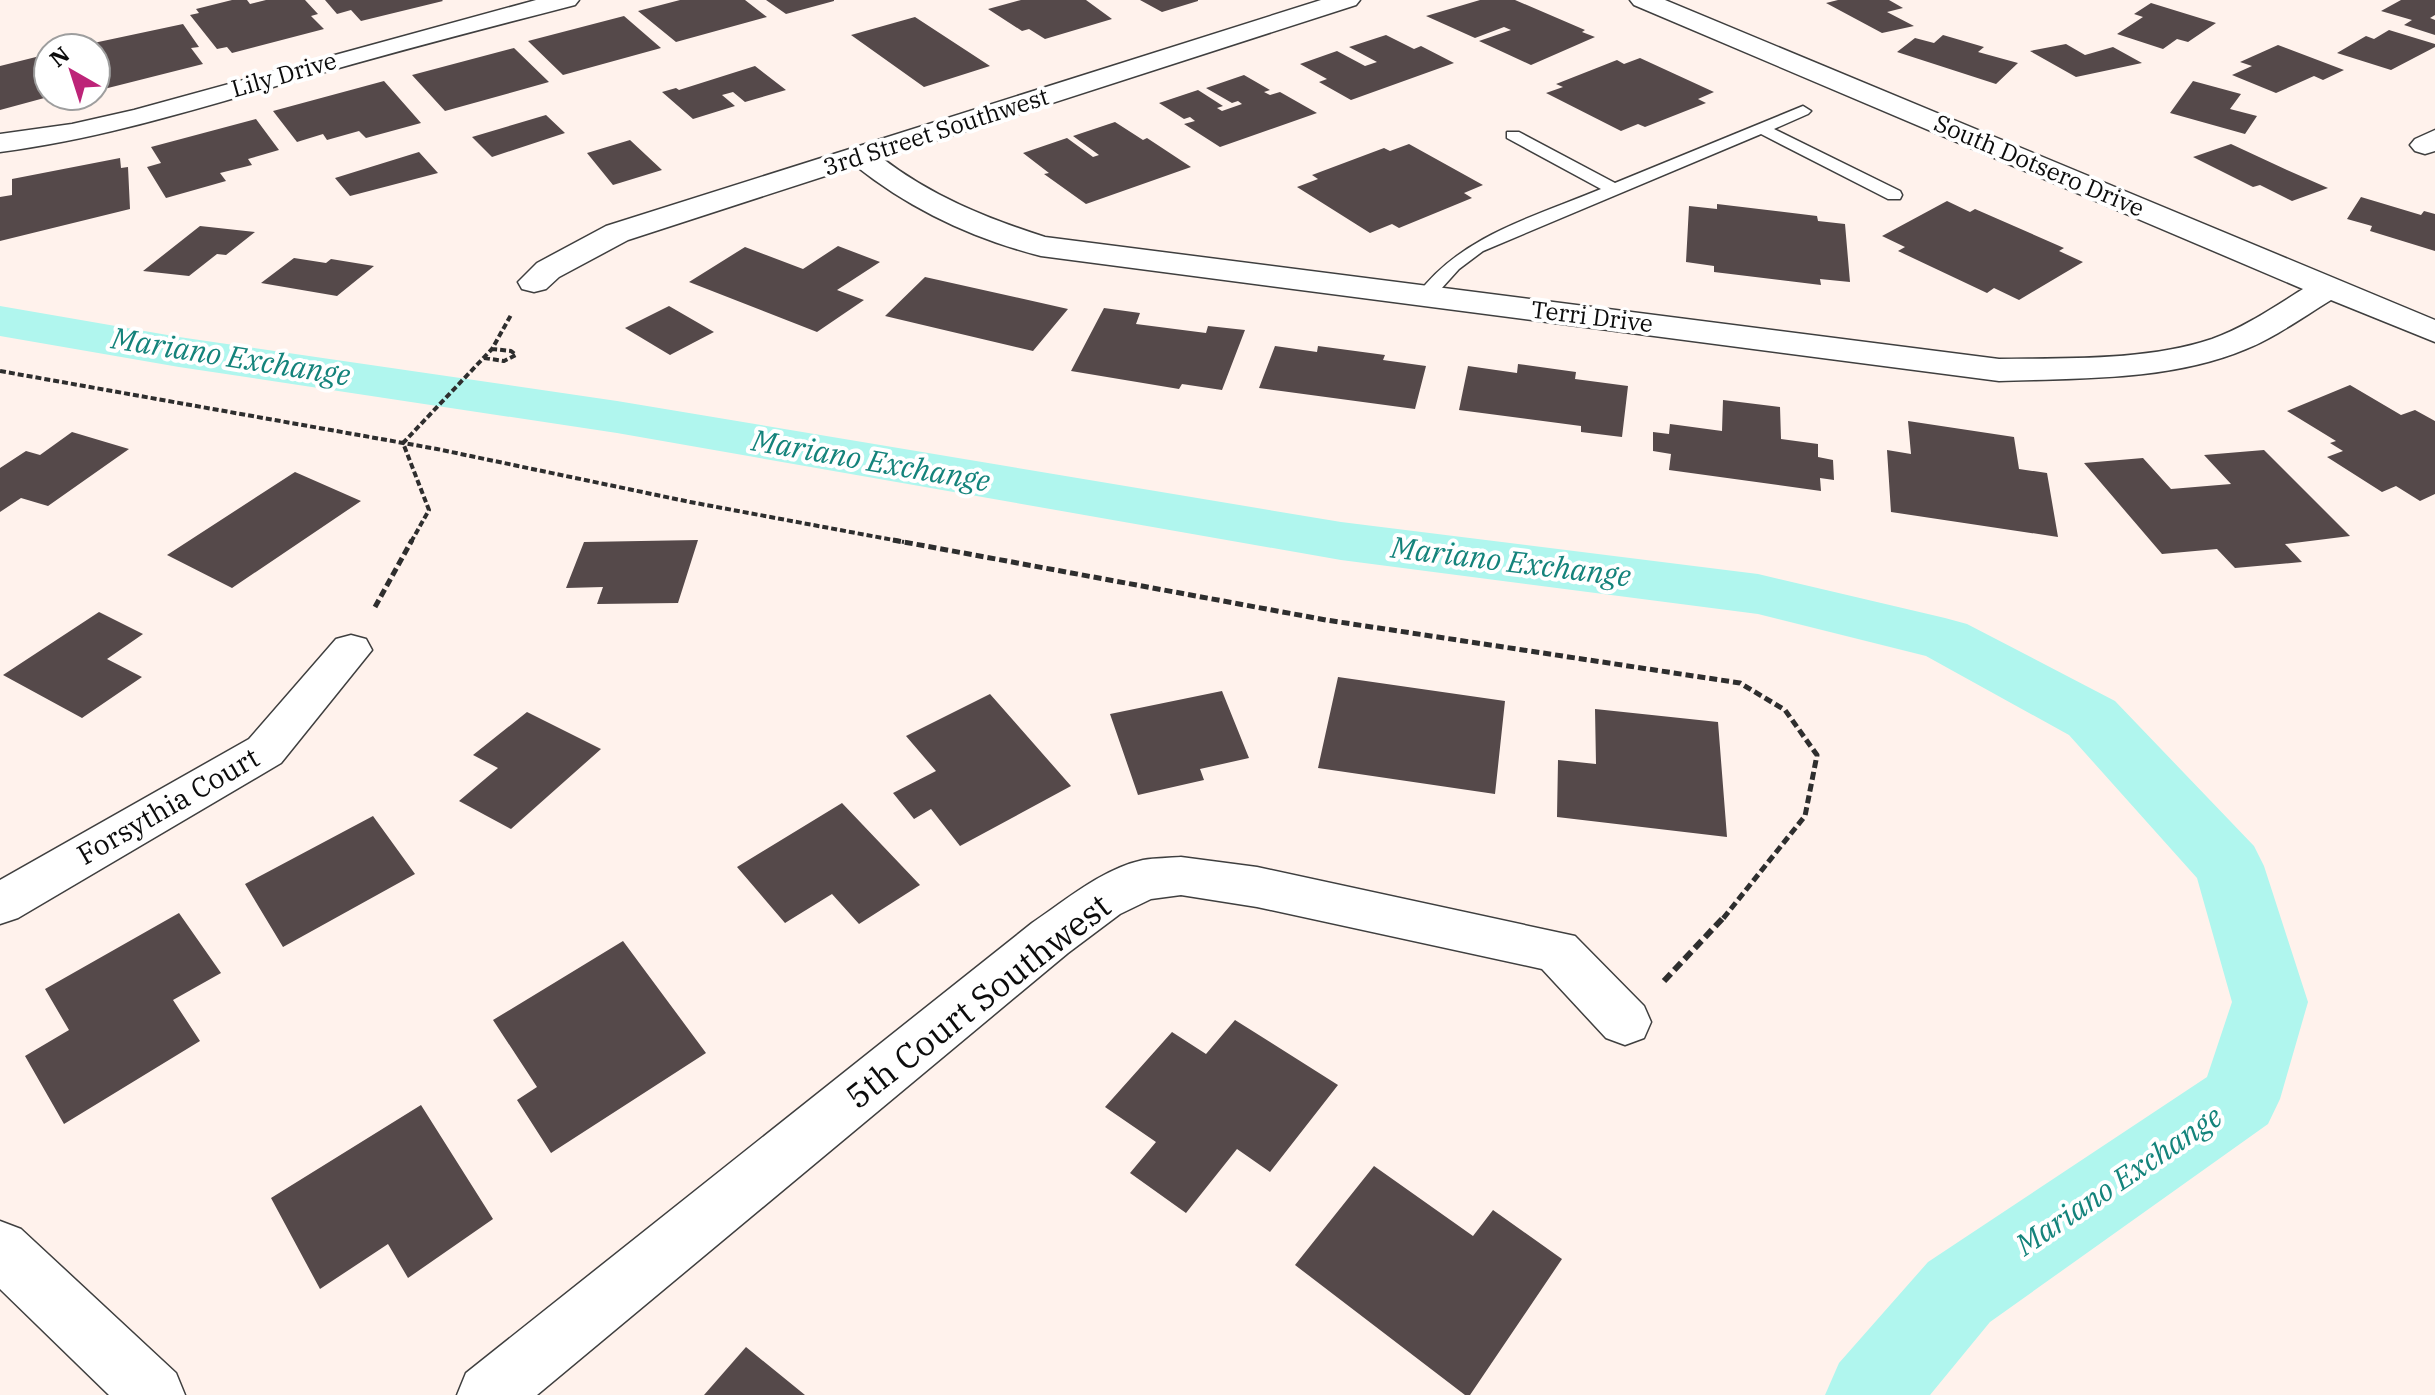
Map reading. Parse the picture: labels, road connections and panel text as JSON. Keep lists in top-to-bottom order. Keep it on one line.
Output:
{"streets":{"street":["Lily Drive","3rd Street Southwest","South Dotsero Drive","Terri Drive","Forsythia Court","5th Court Southwest"]},"crossings":[["3rd Street Southwest","Terri Drive"],["South Dotsero Drive","Terri Drive"]],"water":["Mariano Exchange"],"north":"top left"}
